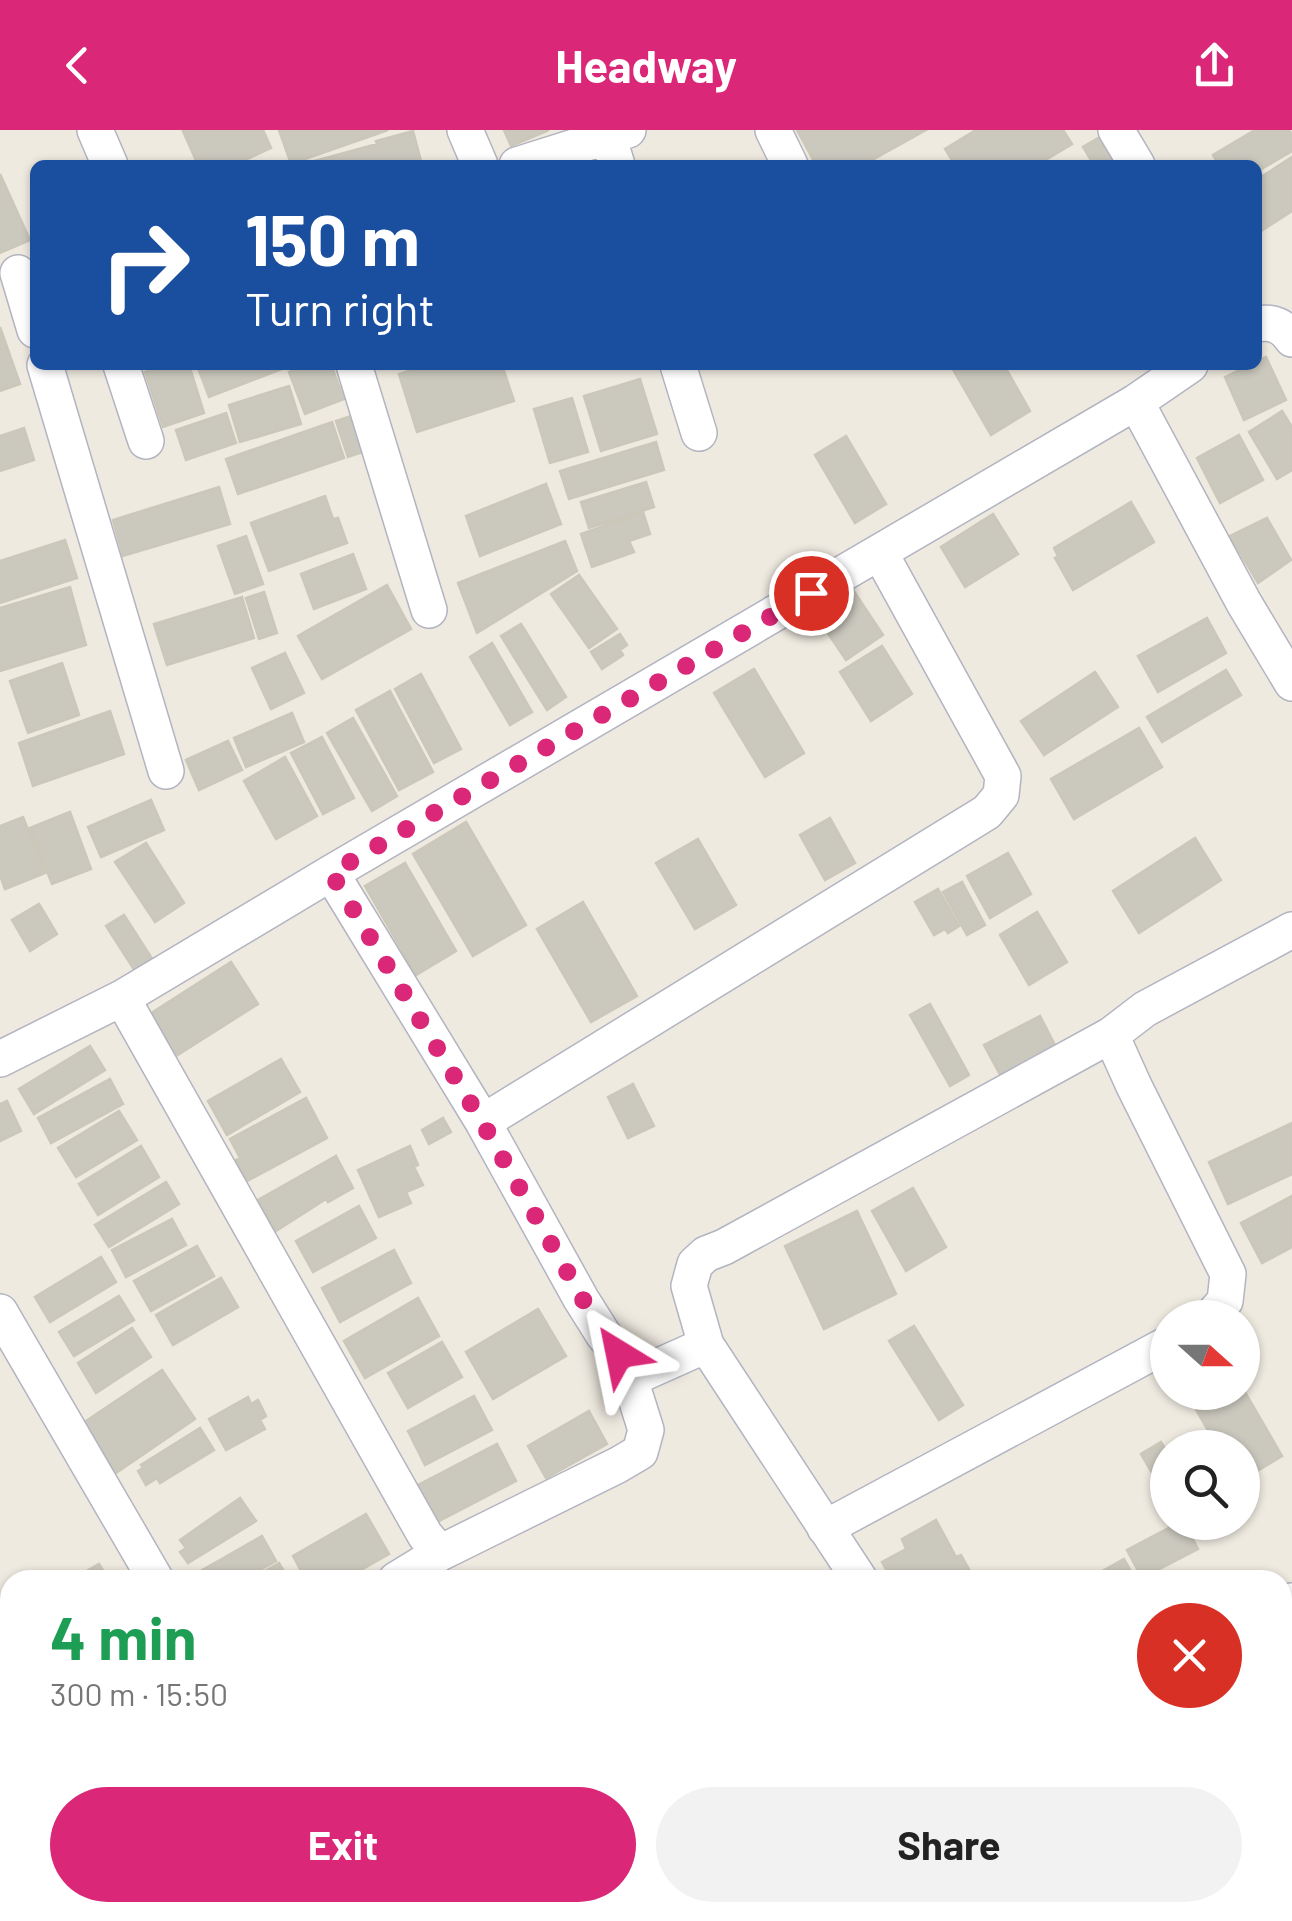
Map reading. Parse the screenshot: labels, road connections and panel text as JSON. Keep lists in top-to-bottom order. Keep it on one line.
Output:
{"north":"right","page":{"header":"Headway","turn":["150 m","Turn right"],"heading":["4 min","300 m · 15:50"],"buttons":["Exit","Share"]}}
